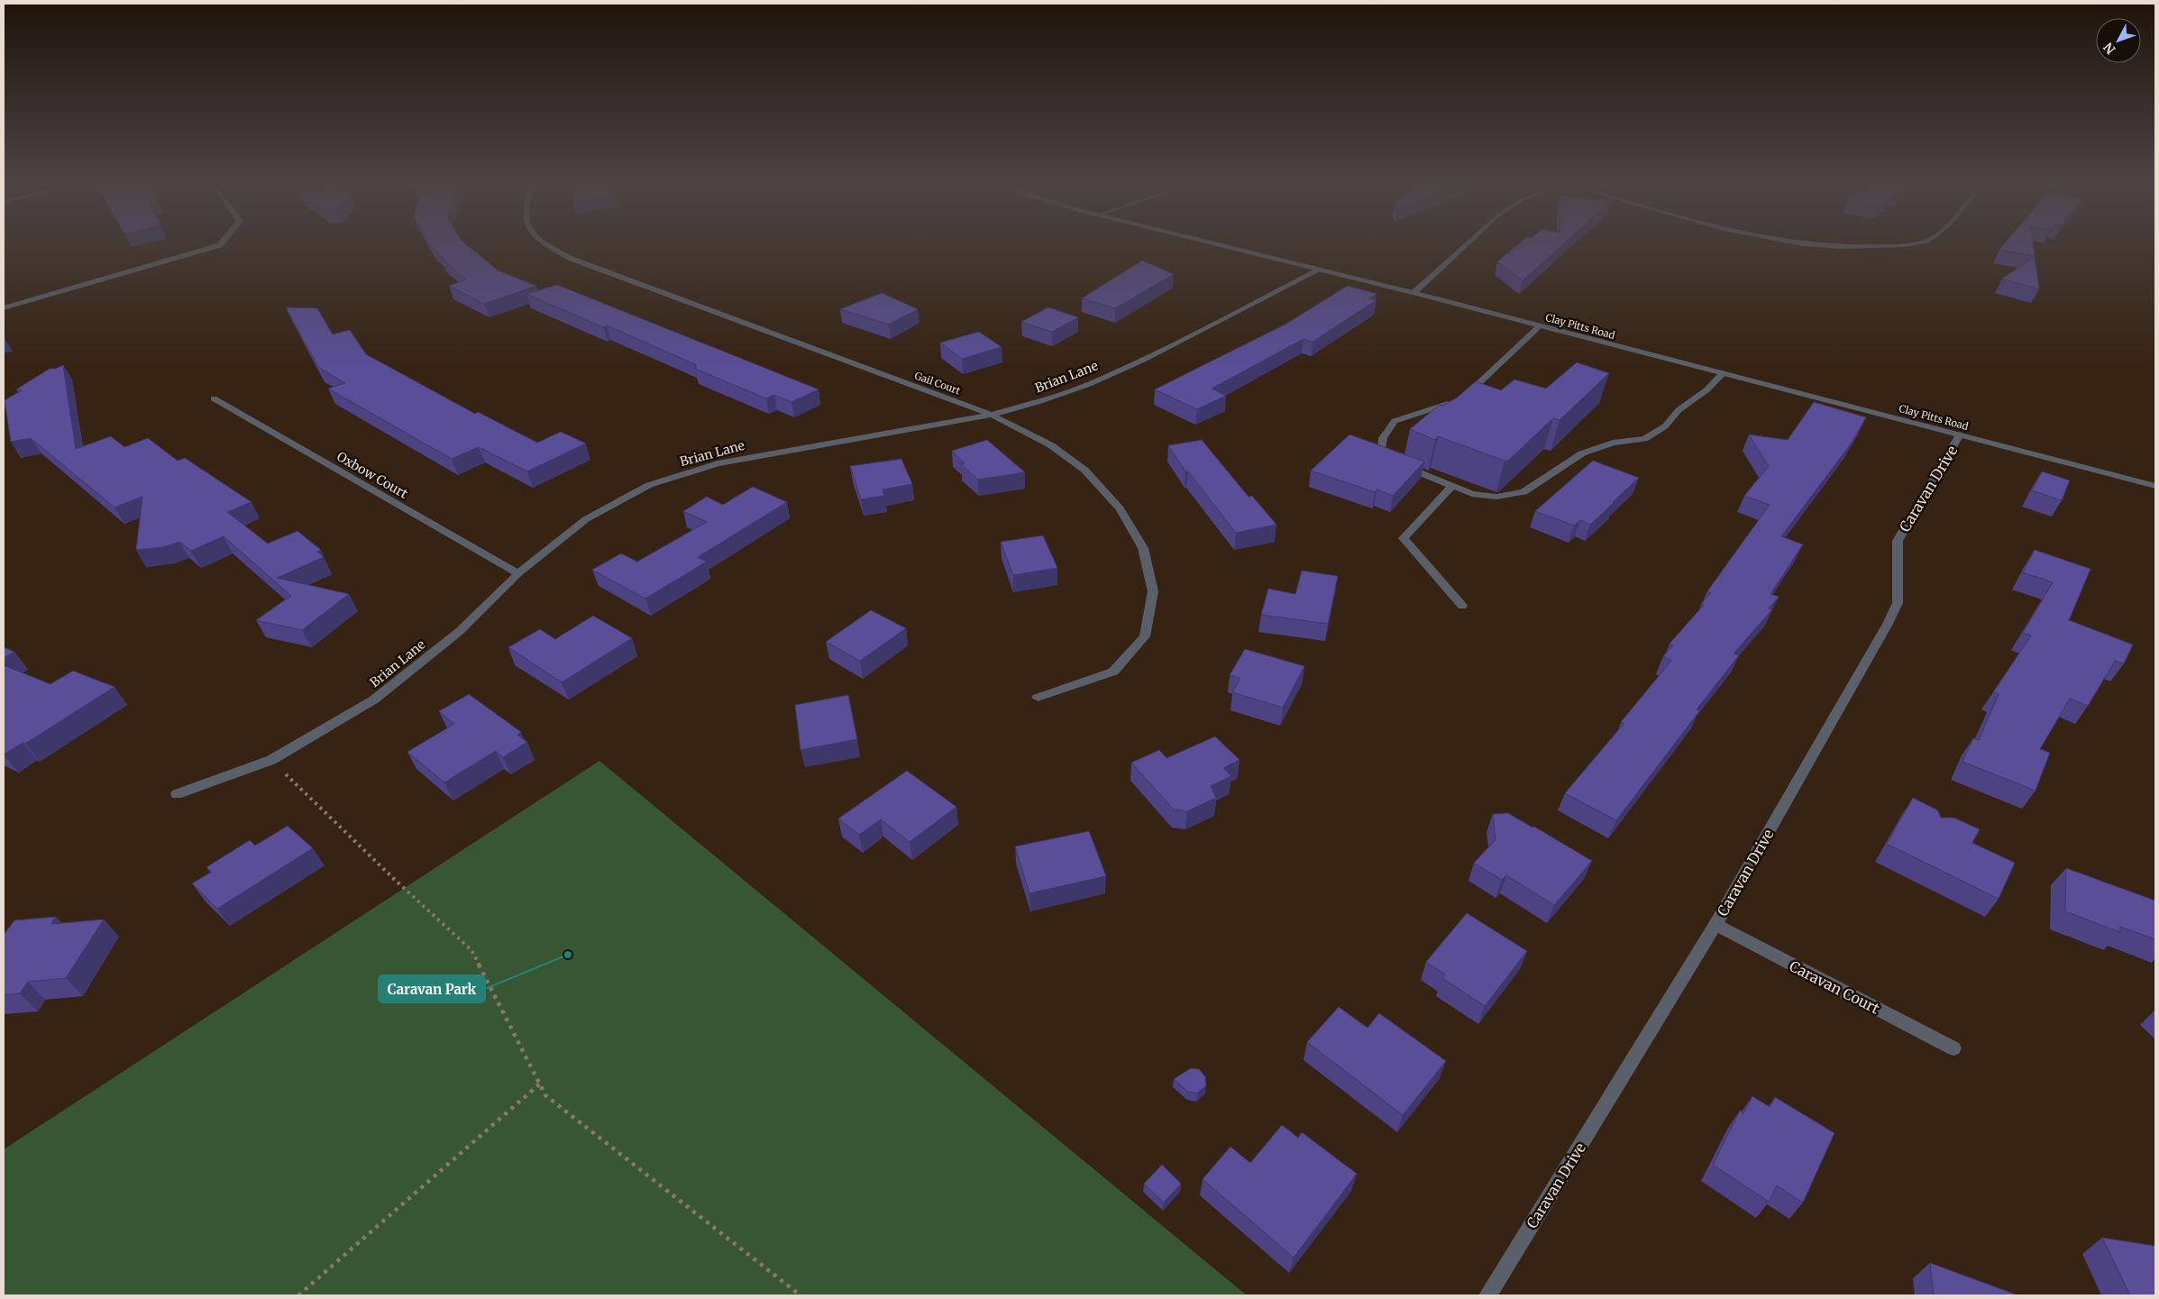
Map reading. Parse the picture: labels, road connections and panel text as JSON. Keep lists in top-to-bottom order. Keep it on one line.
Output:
{"streets":{"street":["Clay Pitts Road","Brian Lane","Gail Court","Oxbow Court","Caravan Drive","Caravan Court"]},"crossings":[["Clay Pitts Road","Brian Lane"],["Clay Pitts Road","Caravan Drive"],["Brian Lane","Gail Court"],["Brian Lane","Oxbow Court"],["Caravan Drive","Caravan Court"]],"places":["Caravan Park"],"north":"bottom left"}
